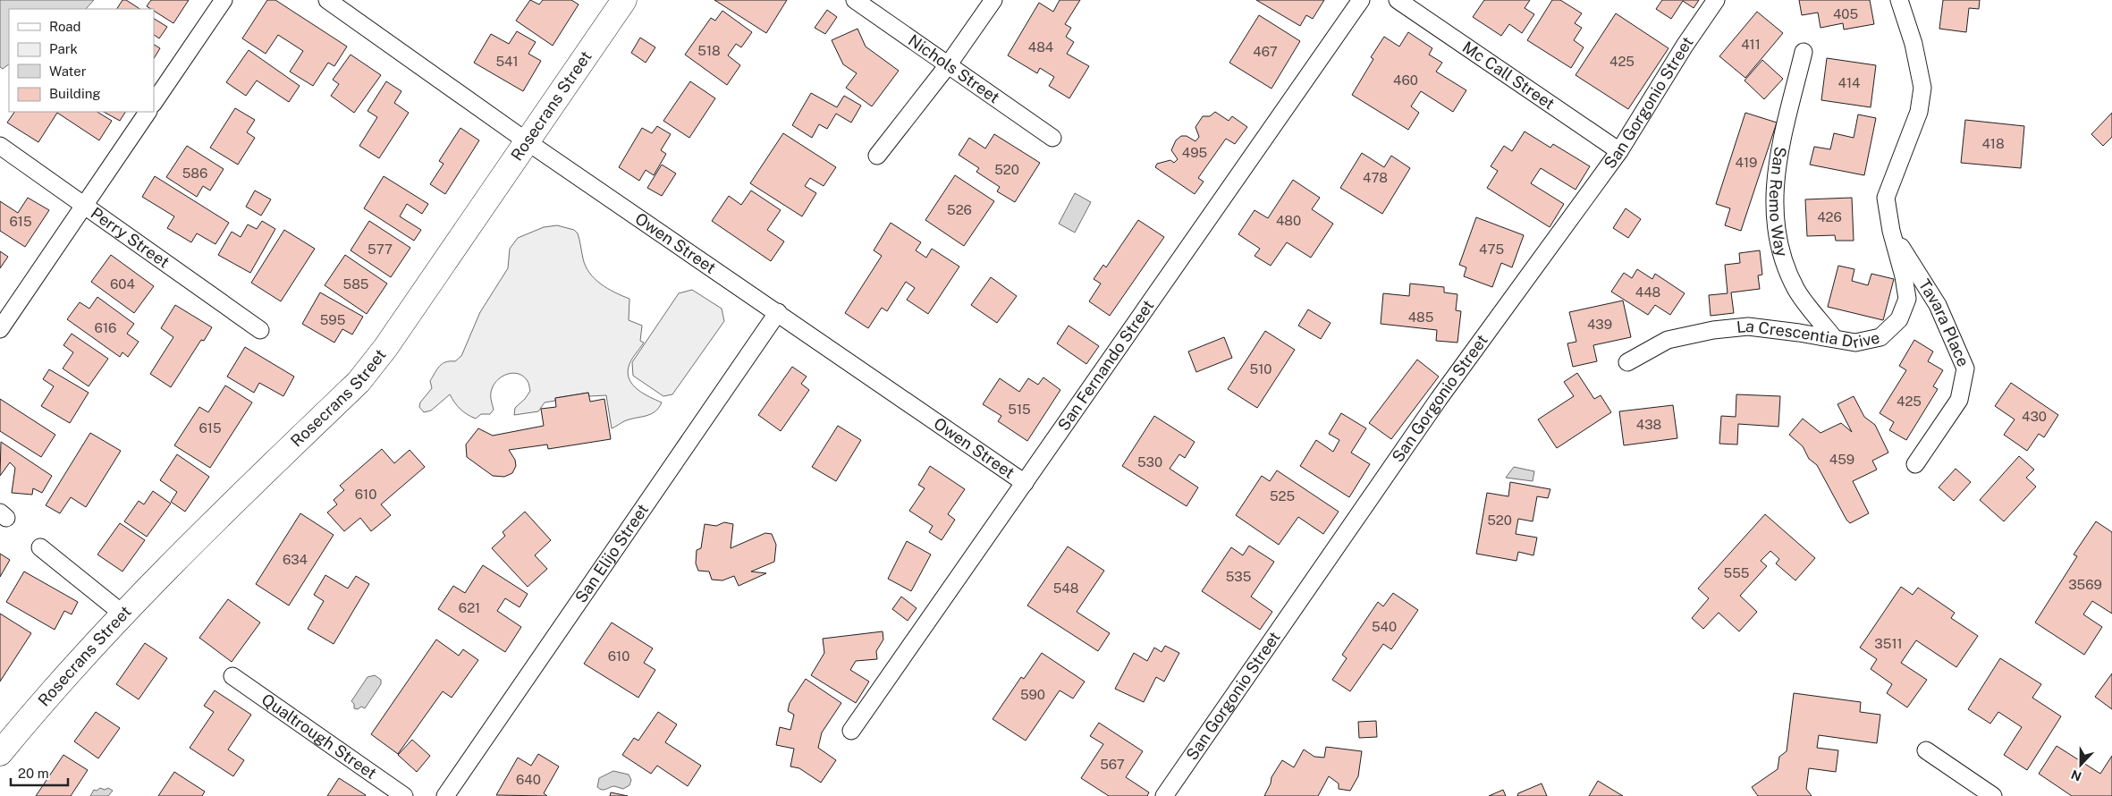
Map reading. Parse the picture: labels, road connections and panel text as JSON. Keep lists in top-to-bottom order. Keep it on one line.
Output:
{"streets":{"street":["Nichols Street","Mc Call Street","San Gorgonio Street","Rosecrans Street","San Remo Way","Perry Street","Owen Street","Tavara Place","La Crescentia Drive","San Fernando Street","San Elijo Street","Qualtrough Street"]},"crossings":[["Mc Call Street","San Gorgonio Street"],["Rosecrans Street","Owen Street"],["San Remo Way","La Crescentia Drive"],["Owen Street","San Fernando Street"],["Owen Street","San Elijo Street"],["Tavara Place","La Crescentia Drive"]],"house_numbers":["405","411","484","518","467","541","425","460","414","418","495","419","520","586","478","526","426","480","615","577","475","604","585","448","485","595","439","616","510","425","515","430","438","615","459","530","610","525","520","634","555","535","3569","548","621","540","3511","610","590","567","640"],"legend":["Road","Park","Water","Building"],"scale_bar":"20 m","north":"bottom"}
